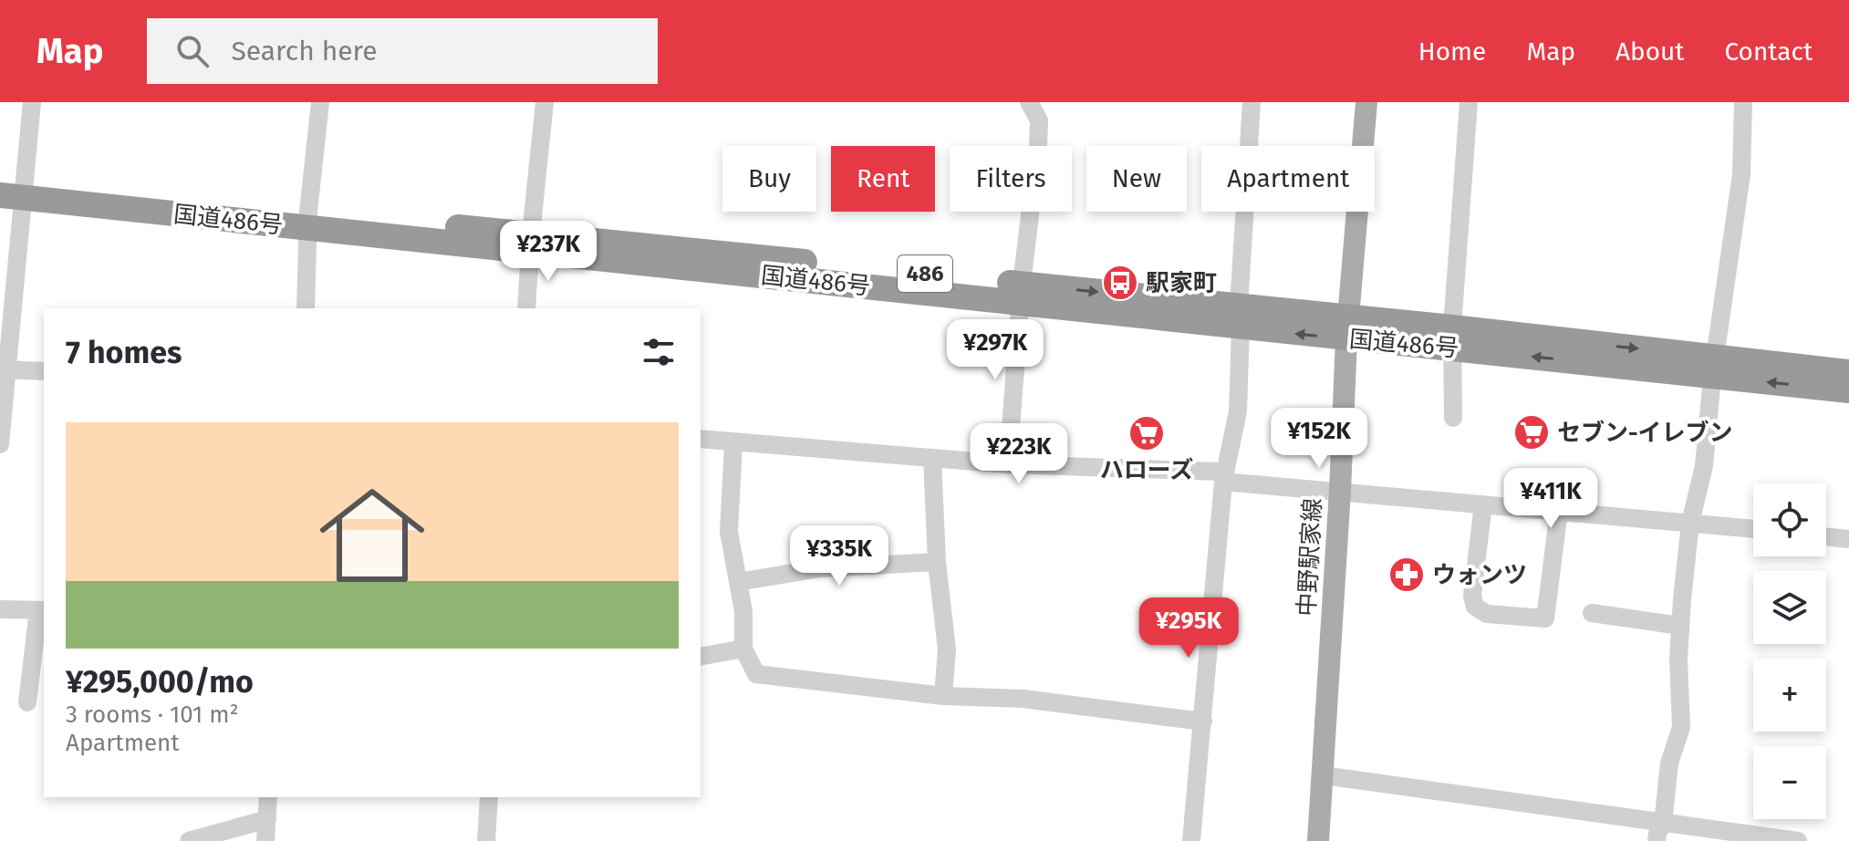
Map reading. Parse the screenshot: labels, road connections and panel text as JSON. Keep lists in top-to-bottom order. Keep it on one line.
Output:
{"streets":{"highway":["国道486号","486"],"main road":["中野駅家線"]},"crossings":[["国道486号","中野駅家線"]],"places":{"bus stop":["駅家町"],"supermarket":["セブン-イレブン","ハローズ"],"pharmacy":["ウォンツ"]},"page":{"header":"Map","search":"Search here","nav":["Home","Map","About","Contact"],"chip":["Buy","Rent","Filters","New","Apartment"],"price":["¥237K","¥297K","¥152K","¥223K","¥411K","¥335K","¥295K"],"heading":"7 homes","list":[{"name":"¥295,000/mo","note":"3 rooms · 101 m² · Apartment"}],"map_buttons":["+","−"]}}
